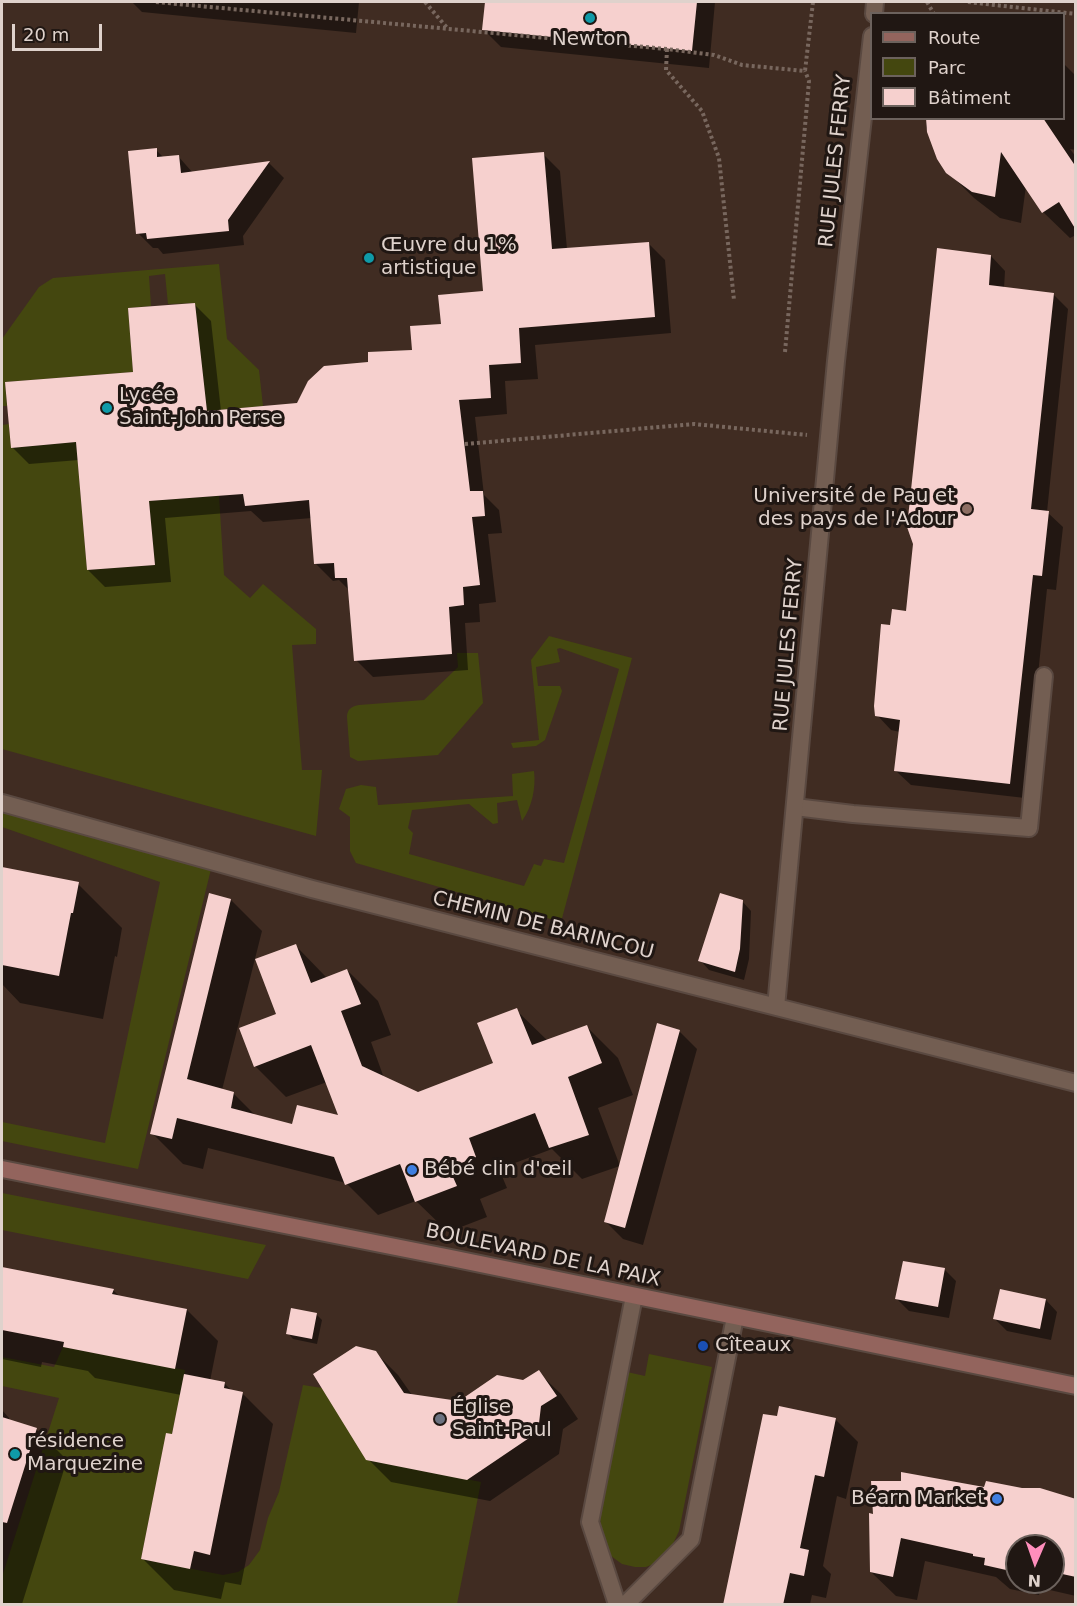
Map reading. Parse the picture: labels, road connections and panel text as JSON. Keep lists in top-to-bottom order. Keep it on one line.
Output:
{"streets":{"main road":["BOULEVARD DE LA PAIX"],"street":["RUE JULES FERRY","CHEMIN DE BARINCOU"]},"crossings":[["RUE JULES FERRY","CHEMIN DE BARINCOU"]],"places":["Newton","Œuvre du 1% artistique","Lycée Saint-John Perse","Université de Pau et des pays de l'Adour","Bébé clin d'œil","Cîteaux","Église Saint-Paul","résidence Marquezine","Béarn Market"],"legend":["Route","Parc","Bâtiment"],"scale_bar":"20 m","north":"bottom"}
